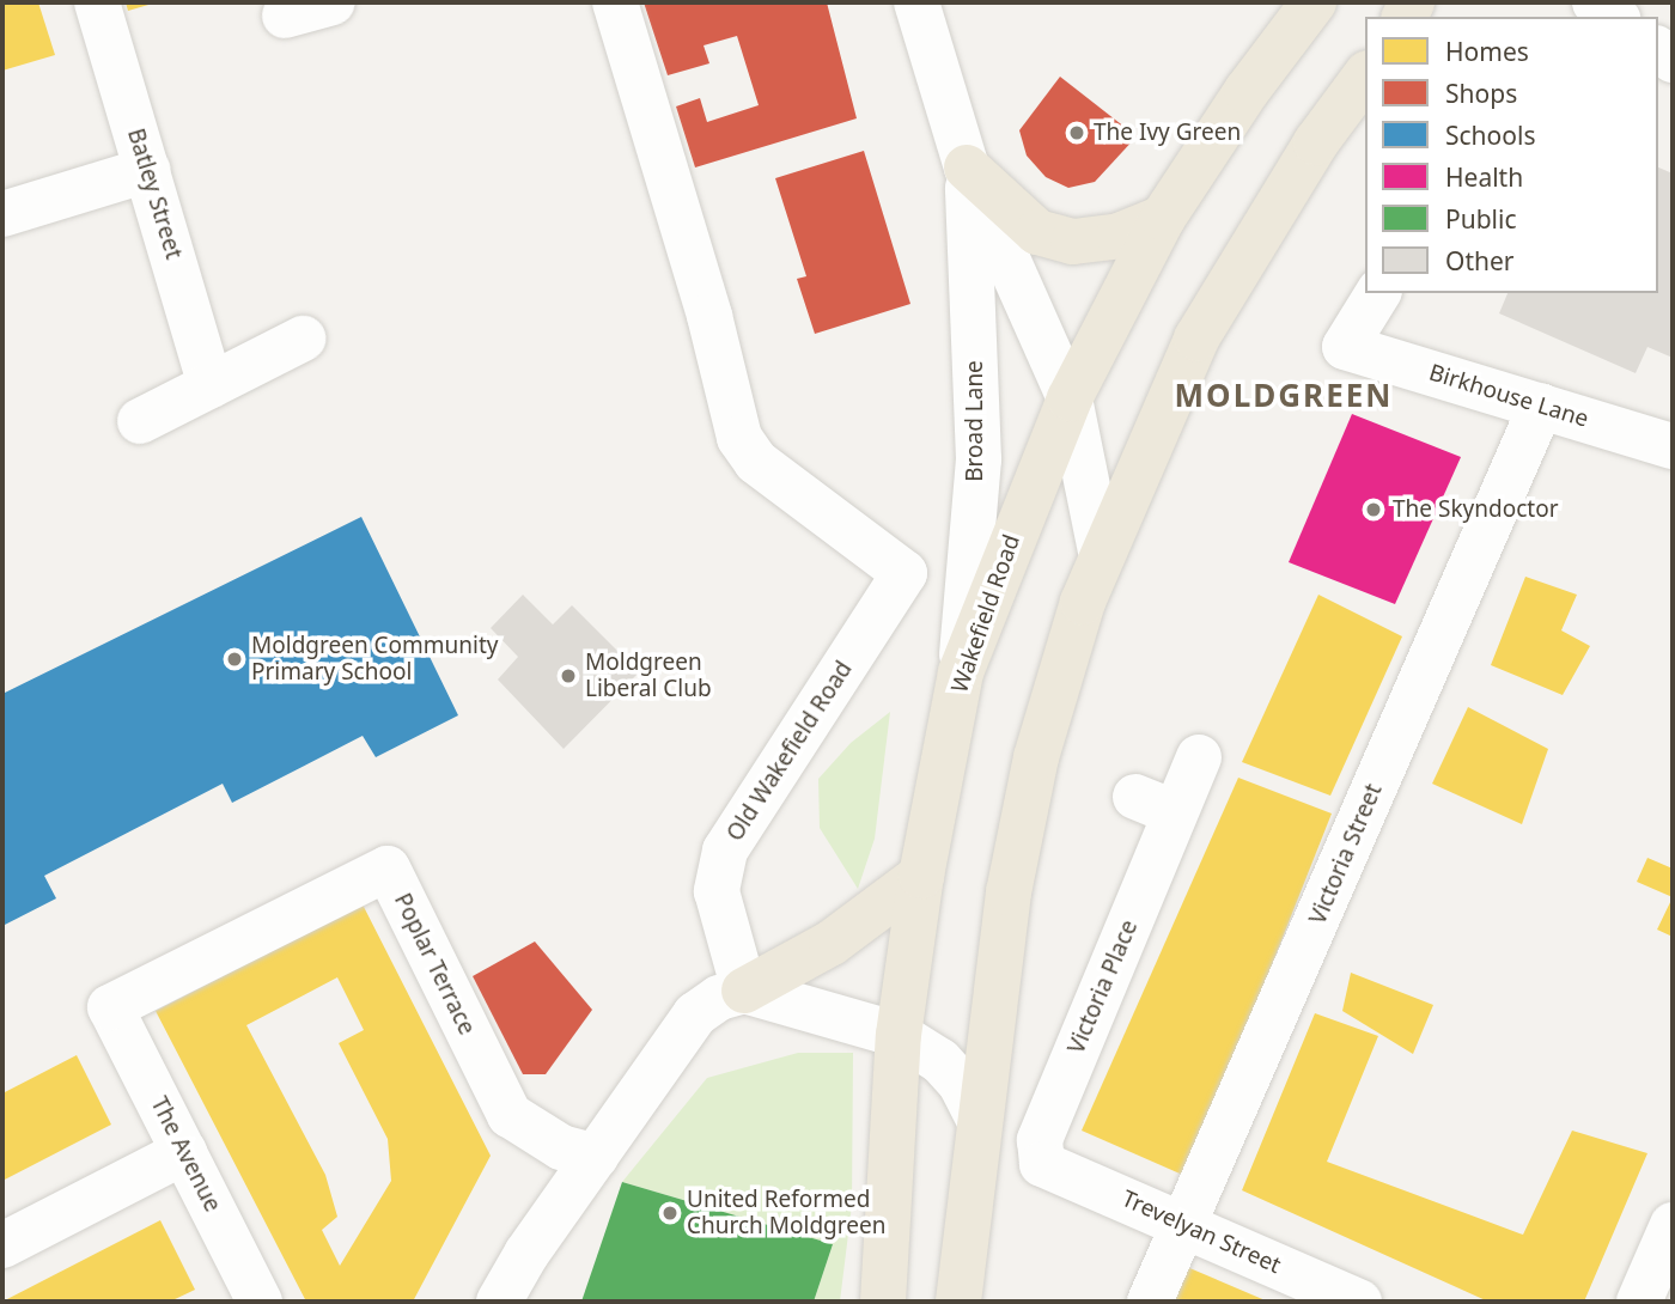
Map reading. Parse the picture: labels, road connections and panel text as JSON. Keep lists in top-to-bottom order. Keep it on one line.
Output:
{"streets":{"highway":["Wakefield Road"],"street":["Batley Street","Birkhouse Lane","Broad Lane","Old Wakefield Road","Victoria Street","Poplar Terrace","Victoria Place","The Avenue","Trevelyan Street"]},"crossings":[["Birkhouse Lane","Victoria Street"],["Broad Lane","Wakefield Road"],["Victoria Street","Trevelyan Street"],["Poplar Terrace","The Avenue"],["Victoria Place","Trevelyan Street"]],"districts":["MOLDGREEN"],"places":["The Ivy Green","The Skyndoctor","Moldgreen Community Primary School","Moldgreen Liberal Club","United Reformed Church Moldgreen"],"legend":["Homes","Shops","Schools","Health","Public","Other"]}
